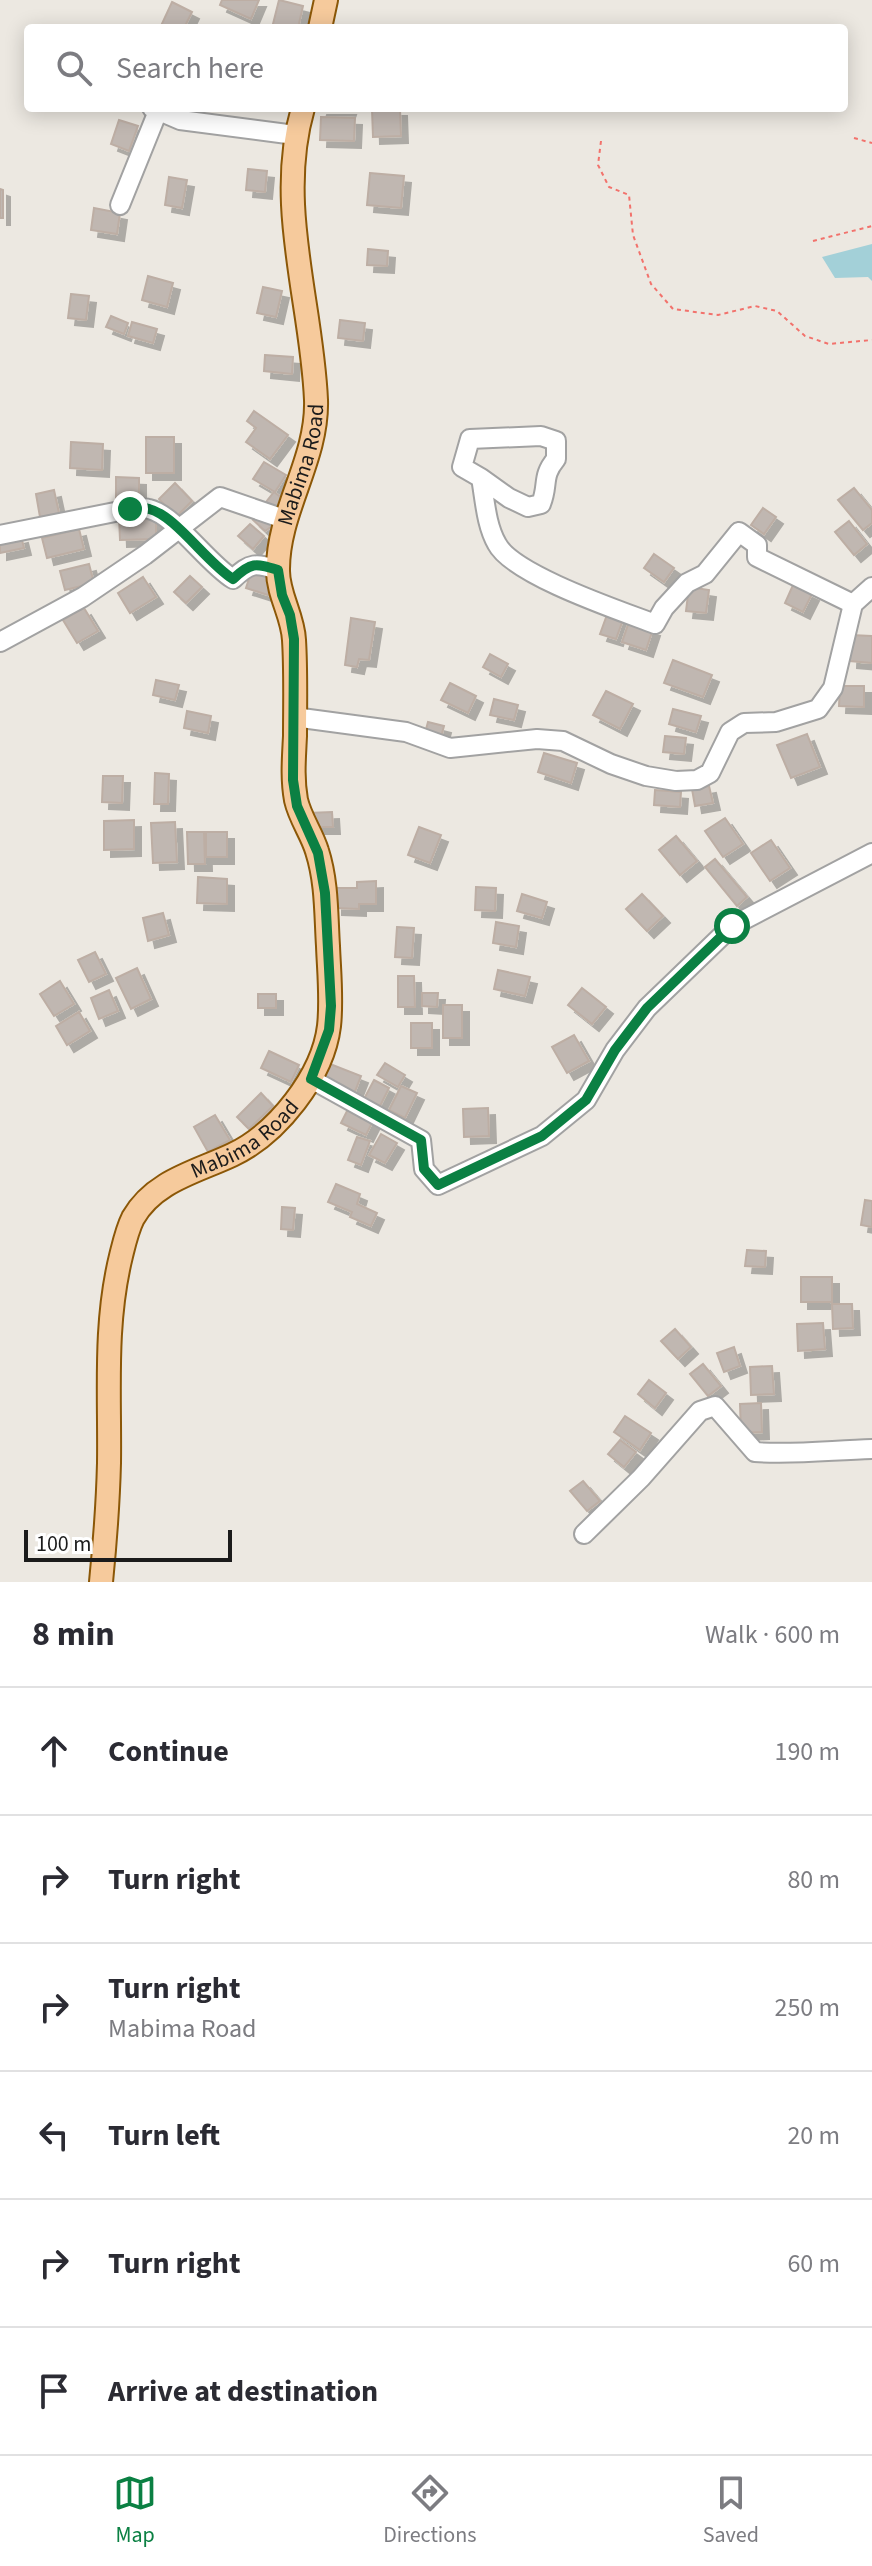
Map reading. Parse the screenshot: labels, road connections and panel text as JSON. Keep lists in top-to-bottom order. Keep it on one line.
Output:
{"streets":{"main road":["Mabima Road"]},"scale_bar":"100 m","page":{"search":"Search here","scale":"100 m","heading":["8 min","Walk · 600 m"],"list":[["Continue","190 m"],["Turn right","80 m"],["Turn right","Mabima Road","250 m"],["Turn left","20 m"],["Turn right","60 m"],"Arrive at destination"],"nav":["Map","Directions","Saved"]}}
